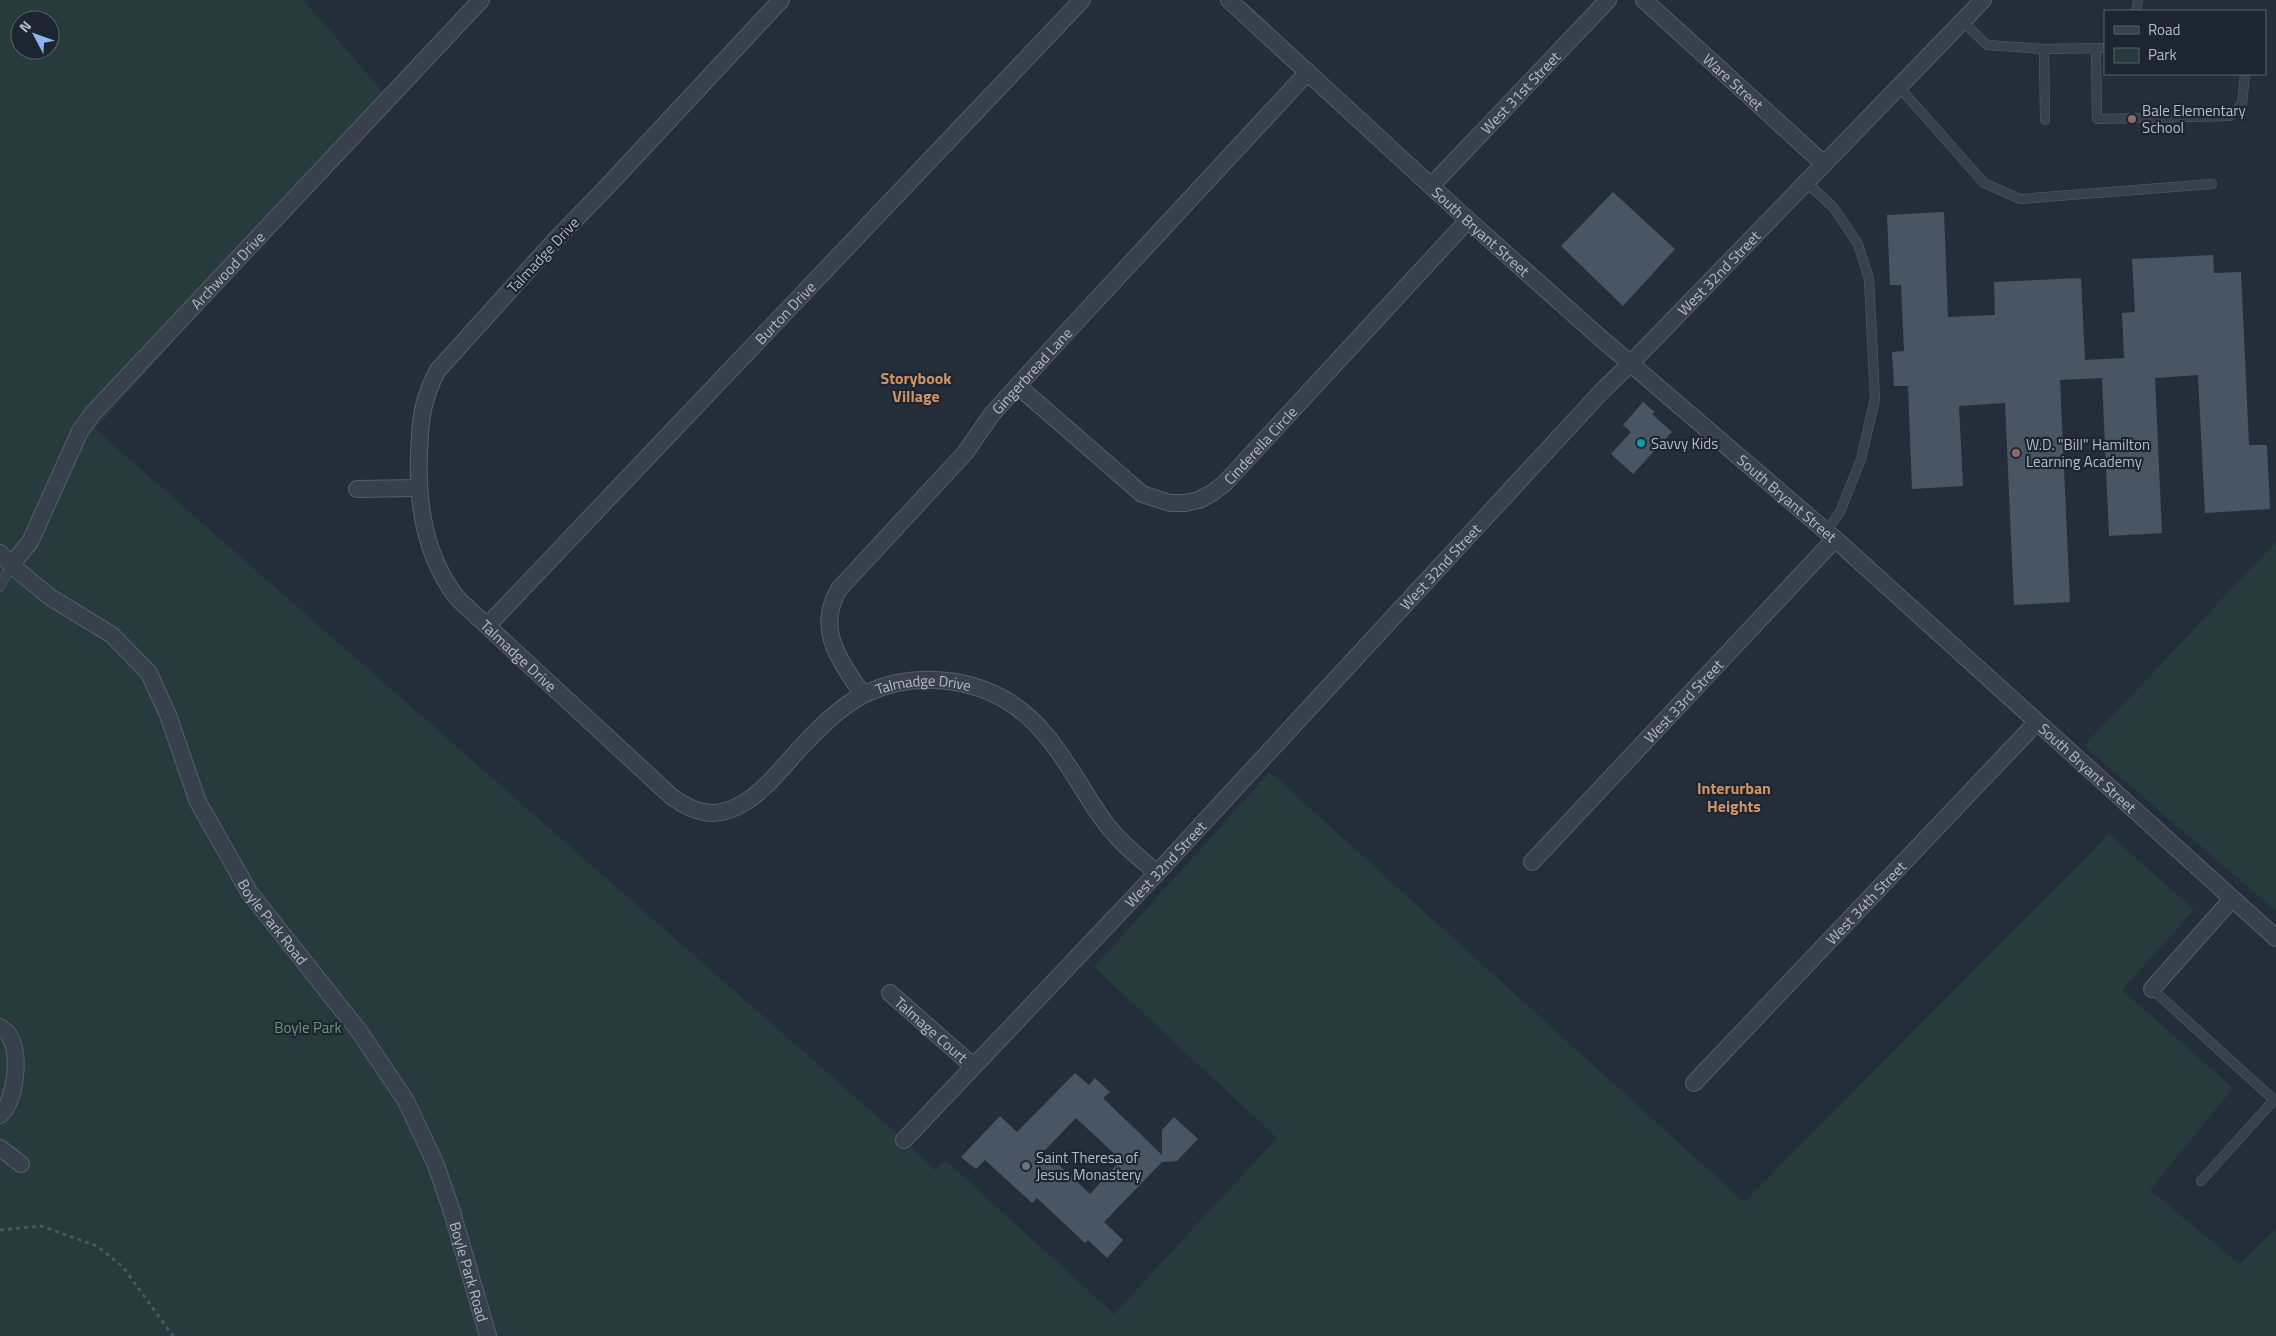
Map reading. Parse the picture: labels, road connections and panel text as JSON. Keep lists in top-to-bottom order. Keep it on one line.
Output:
{"streets":{"street":["Ware Street","West 31st Street","South Bryant Street","Talmadge Drive","Archwood Drive","West 32nd Street","Burton Drive","Gingerbread Lane","Cinderella Circle","West 33rd Street","West 34th Street","Boyle Park Road","Talmage Court"]},"crossings":[["Ware Street","West 32nd Street"],["West 31st Street","South Bryant Street"],["South Bryant Street","West 32nd Street"],["South Bryant Street","Gingerbread Lane"],["South Bryant Street","Cinderella Circle"],["South Bryant Street","West 33rd Street"],["South Bryant Street","West 34th Street"],["Talmadge Drive","West 32nd Street"],["Talmadge Drive","Burton Drive"],["Talmadge Drive","Gingerbread Lane"],["Archwood Drive","Boyle Park Road"],["West 32nd Street","Talmage Court"],["Gingerbread Lane","Cinderella Circle"]],"districts":["Storybook Village","Interurban Heights"],"parks":["Boyle Park"],"places":["Bale Elementary School","Savvy Kids","W.D. \"Bill\" Hamilton Learning Academy","Saint Theresa of Jesus Monastery"],"legend":["Road","Park"],"north":"top left"}
